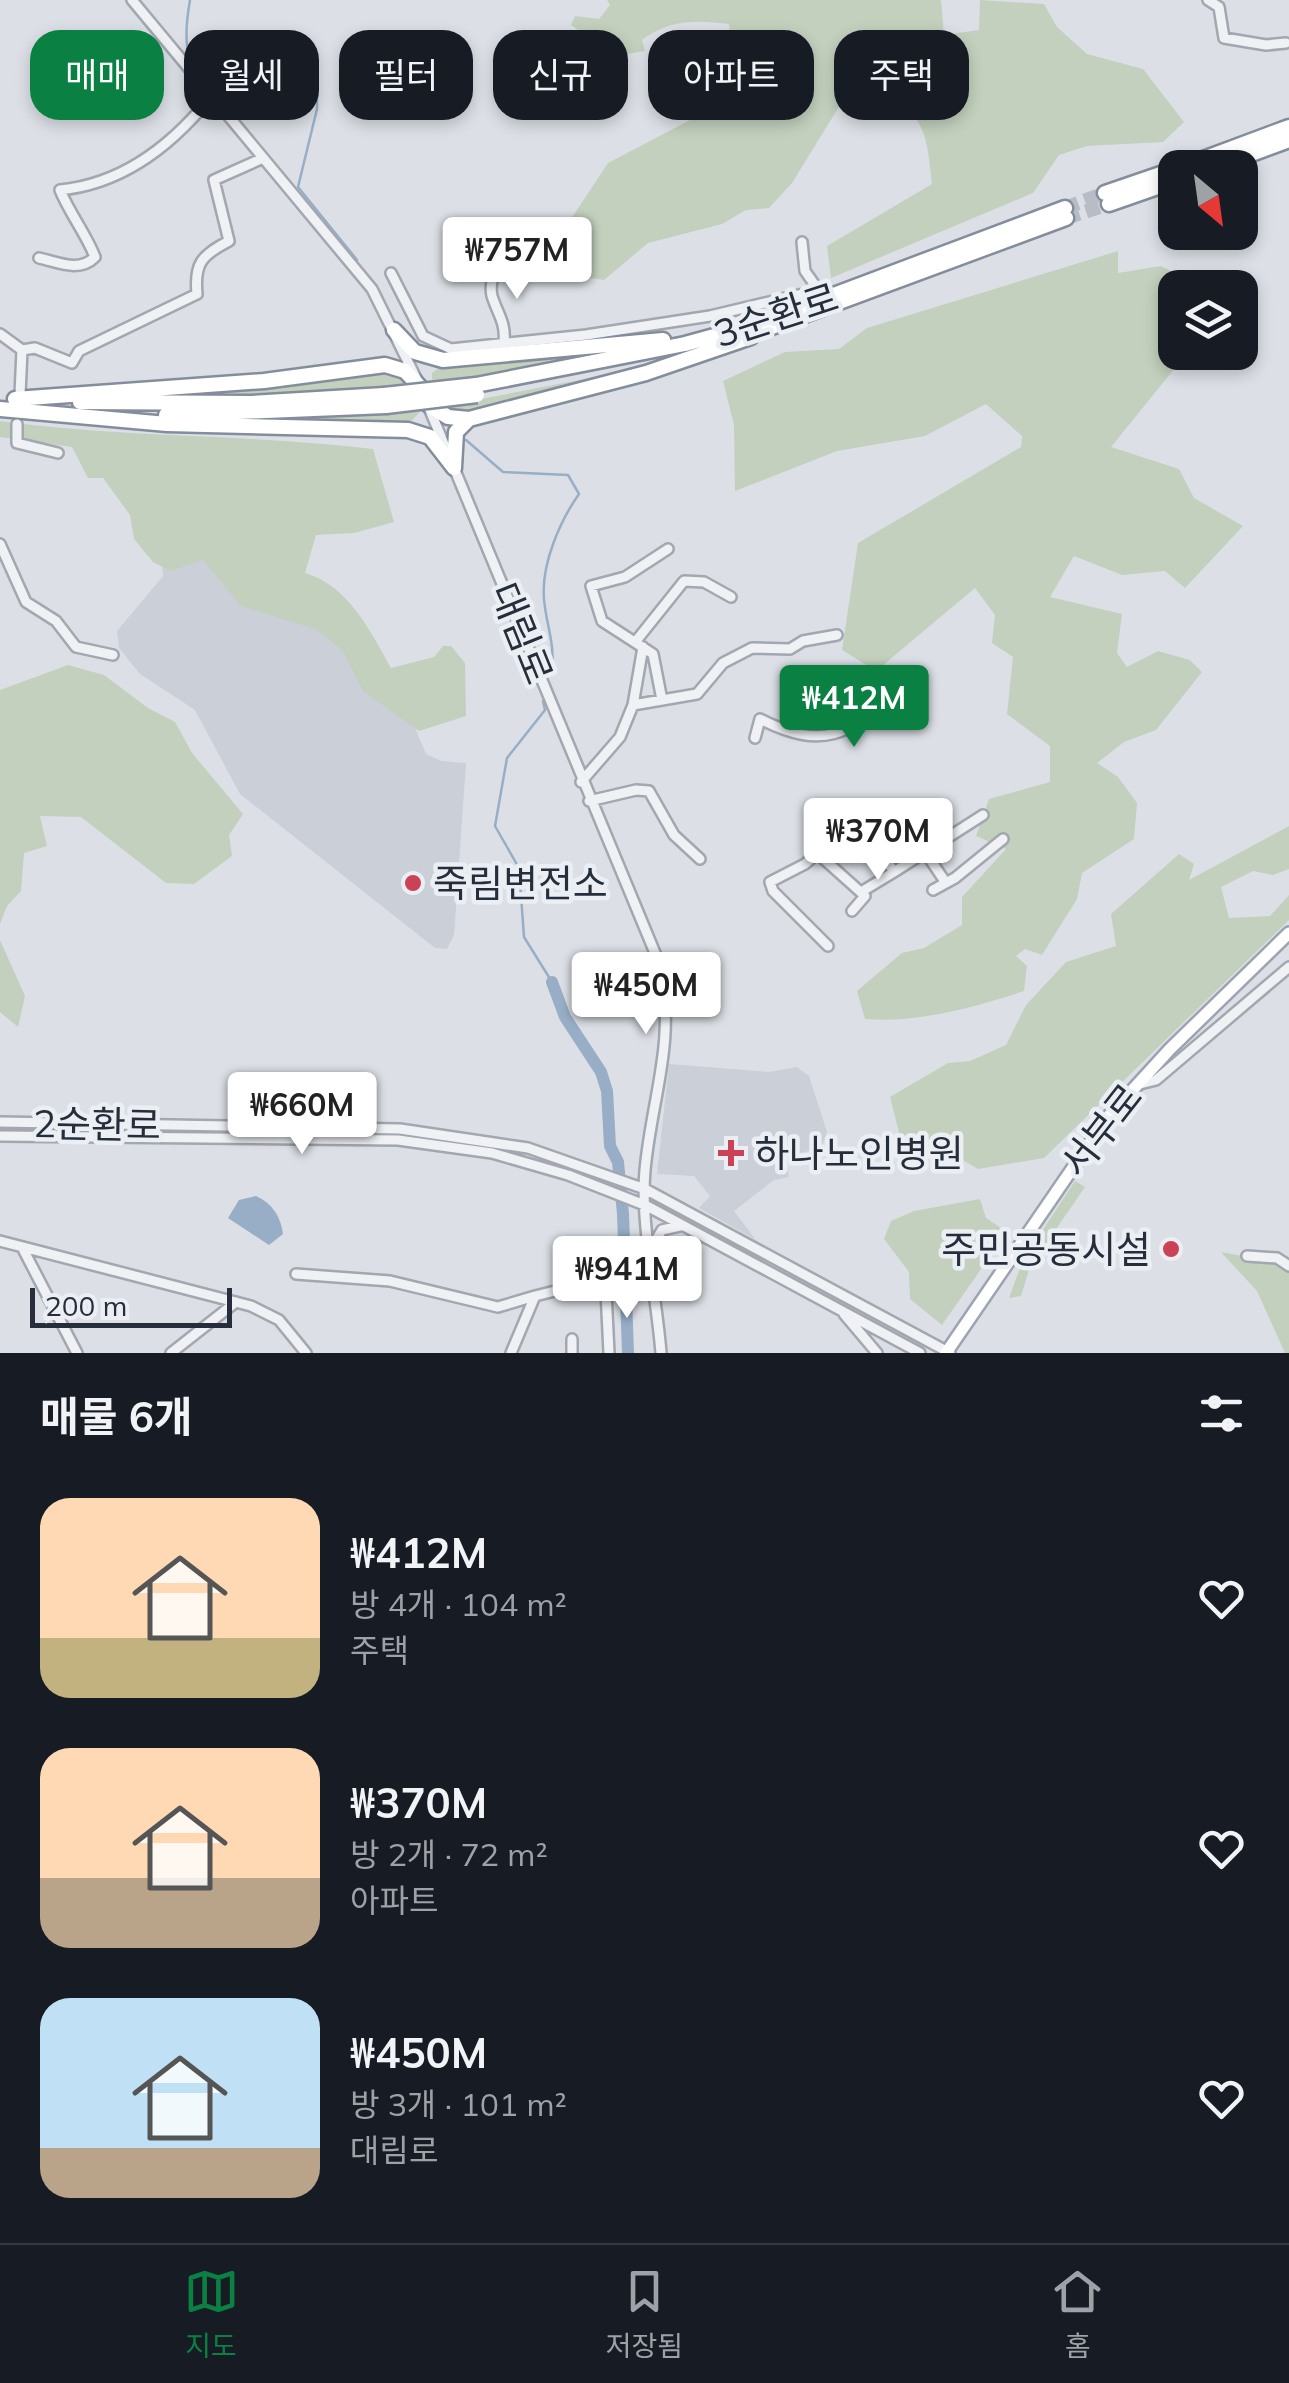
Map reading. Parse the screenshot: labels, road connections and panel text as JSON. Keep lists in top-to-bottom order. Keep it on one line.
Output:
{"streets":{"highway":["3순환로"],"main road":["서부로"],"street":["대림로","2순환로"]},"crossings":[["대림로","2순환로"]],"places":{"other":["죽림변전소","주민공동시설"],"health":["하나노인병원"]},"scale_bar":"200 m","north":"bottom right","page":{"chip":["매매","월세","필터","신규","아파트","주택"],"price":["₩757M","₩412M","₩370M","₩450M","₩660M","₩941M"],"scale":"200 m","heading":"매물 6개","list":[{"name":"₩412M","note":"방 4개 · 104 m² · 주택"},{"name":"₩370M","note":"방 2개 · 72 m² · 아파트"},{"name":"₩450M","note":"방 3개 · 101 m² · 대림로"}],"tabs":["지도","저장됨","홈"]}}
